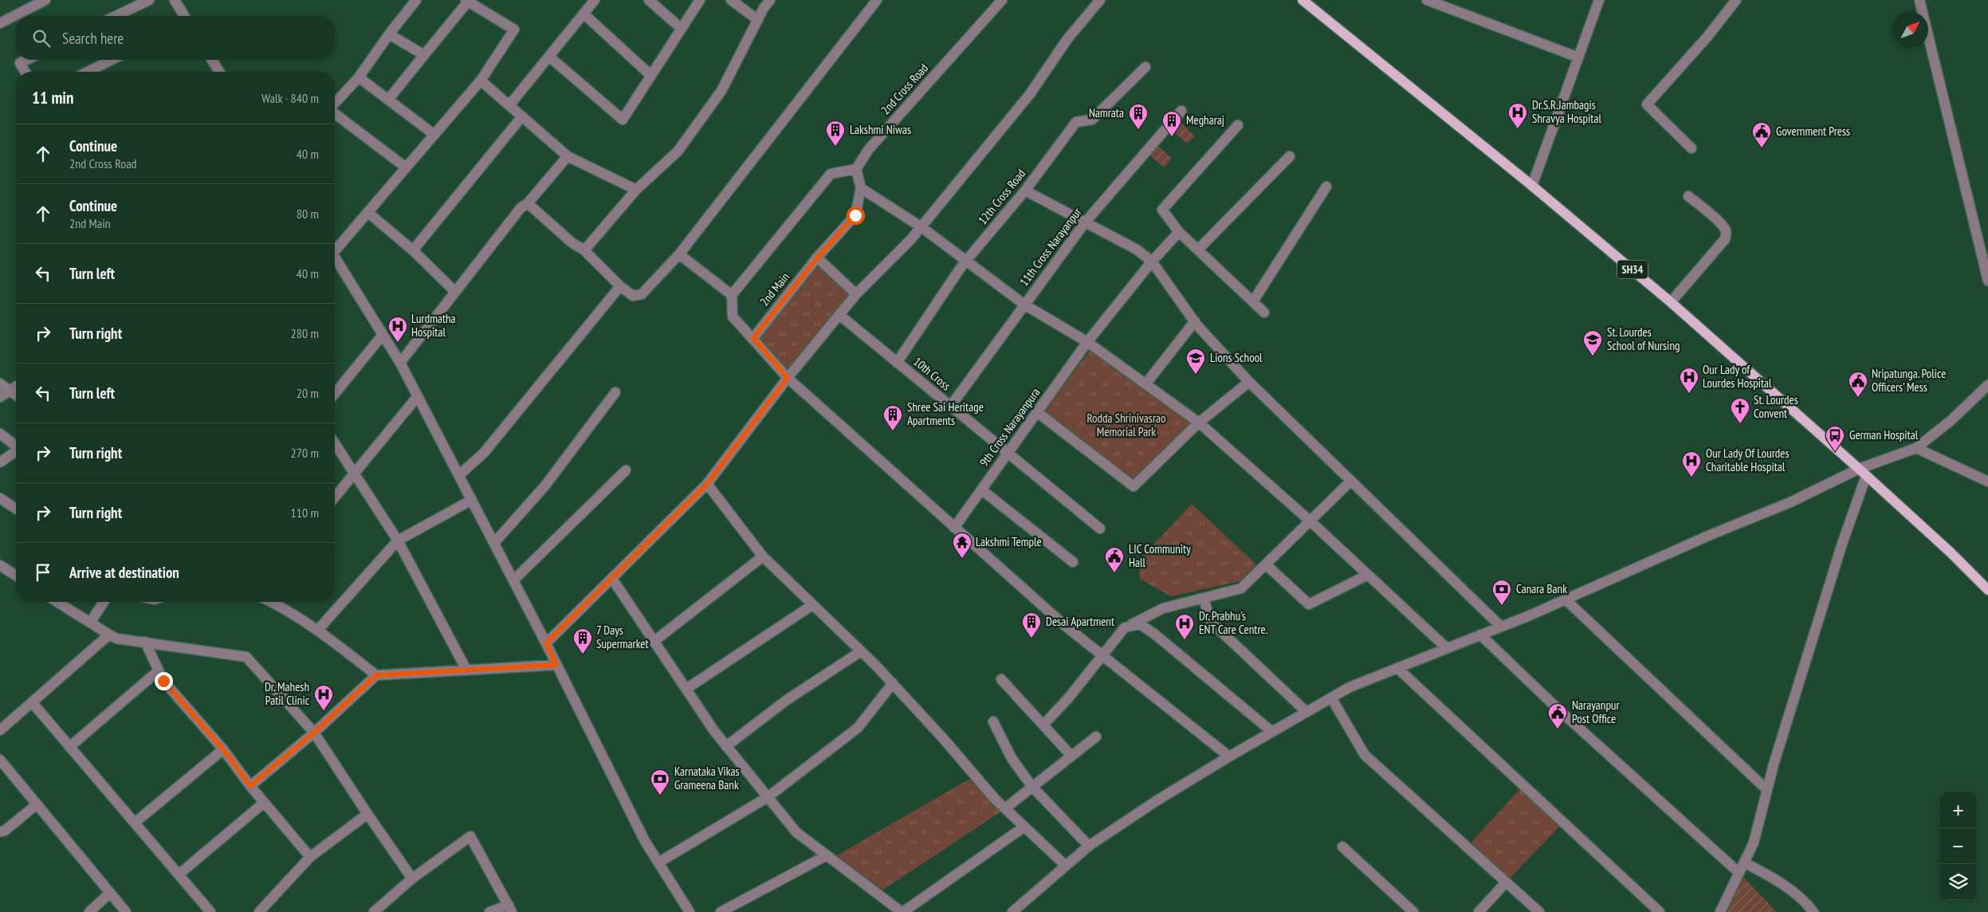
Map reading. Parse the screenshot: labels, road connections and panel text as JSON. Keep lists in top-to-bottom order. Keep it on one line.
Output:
{"streets":{"main road":["SH34"],"street":["2nd Cross Road","12th Cross Road","11th Cross Narayanpur","2nd Main","10th Cross","9th Cross Narayanpura"]},"crossings":[["12th Cross Road","10th Cross"],["11th Cross Narayanpur","10th Cross"],["10th Cross","9th Cross Narayanpura"]],"parks":["Rodda Shrinivasrao Memorial Park"],"places":{"hospital":["Dr.S.R.Jambagis Shravya Hospital","Lurdmatha Hospital","Our Lady of Lourdes Hospital","Our Lady Of Lourdes Charitable Hospital","Dr. Prabhu's ENT Care Centre.","Dr. Mahesh Patil Clinic"],"building":["Namrata","Megharaj","Lakshmi Niwas","Shree Sai Heritage Apartments","Desai Apartment","7 Days Supermarket"],"public building":["Government Press","Nripatunga. Police Officers' Mess","LIC Community Hall","Narayanpur Post Office"],"school or university":["St. Lourdes School of Nursing","Lions School"],"church":["St. Lourdes Convent"],"bus stop":["German Hospital"],"temple":["Lakshmi Temple"],"bank":["Canara Bank","Karnataka Vikas Grameena Bank"]},"north":"top right","page":{"search":"Search here","heading":["11 min","Walk · 840 m"],"list":[["Continue","2nd Cross Road","40 m"],["Continue","2nd Main","80 m"],["Turn left","40 m"],["Turn right","280 m"],["Turn left","20 m"],["Turn right","270 m"],["Turn right","110 m"],"Arrive at destination"],"map_buttons":["+","−"]}}
